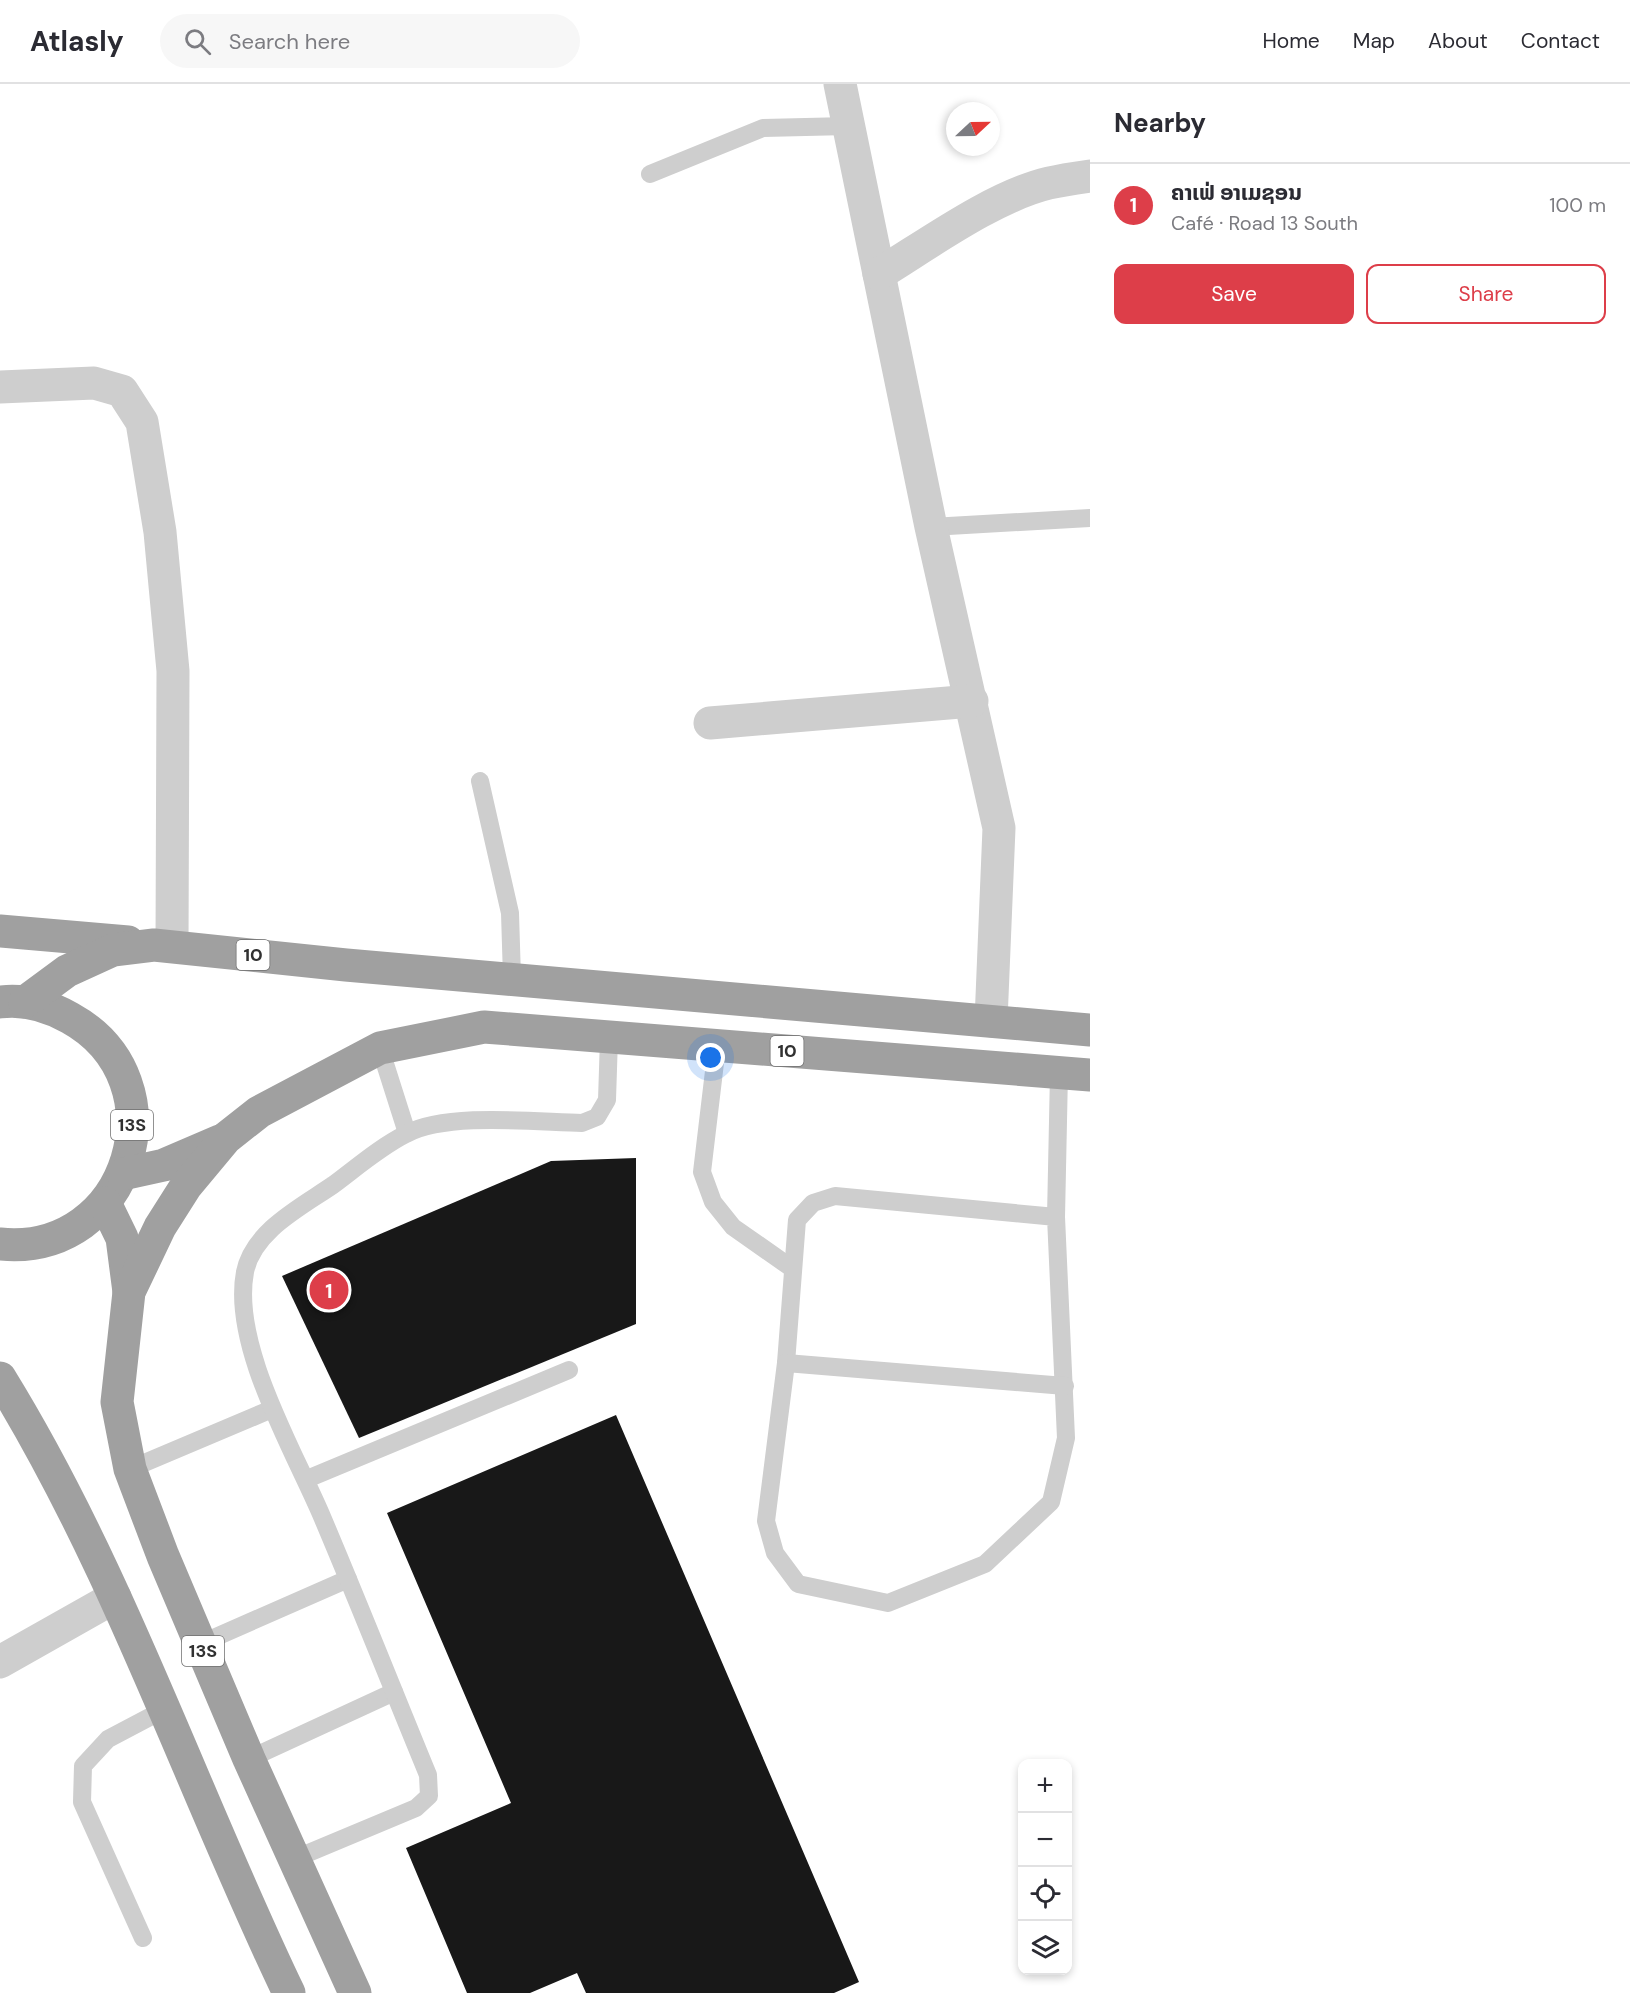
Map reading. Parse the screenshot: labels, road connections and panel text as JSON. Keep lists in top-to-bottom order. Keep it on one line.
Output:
{"streets":{"highway":["10","13S"]},"crossings":[["10","13S"]],"north":"right","page":{"header":"Atlasly","search":"Search here","nav":["Home","Map","About","Contact"],"heading":"Nearby","list":[{"mark":"1","name":"ຄາເຟ່ ອາເມຊອນ","note":"Café · Road 13 South","value":"100 m"}],"buttons":["Save","Share"],"pins":"1","map_buttons":["+","−"]}}
